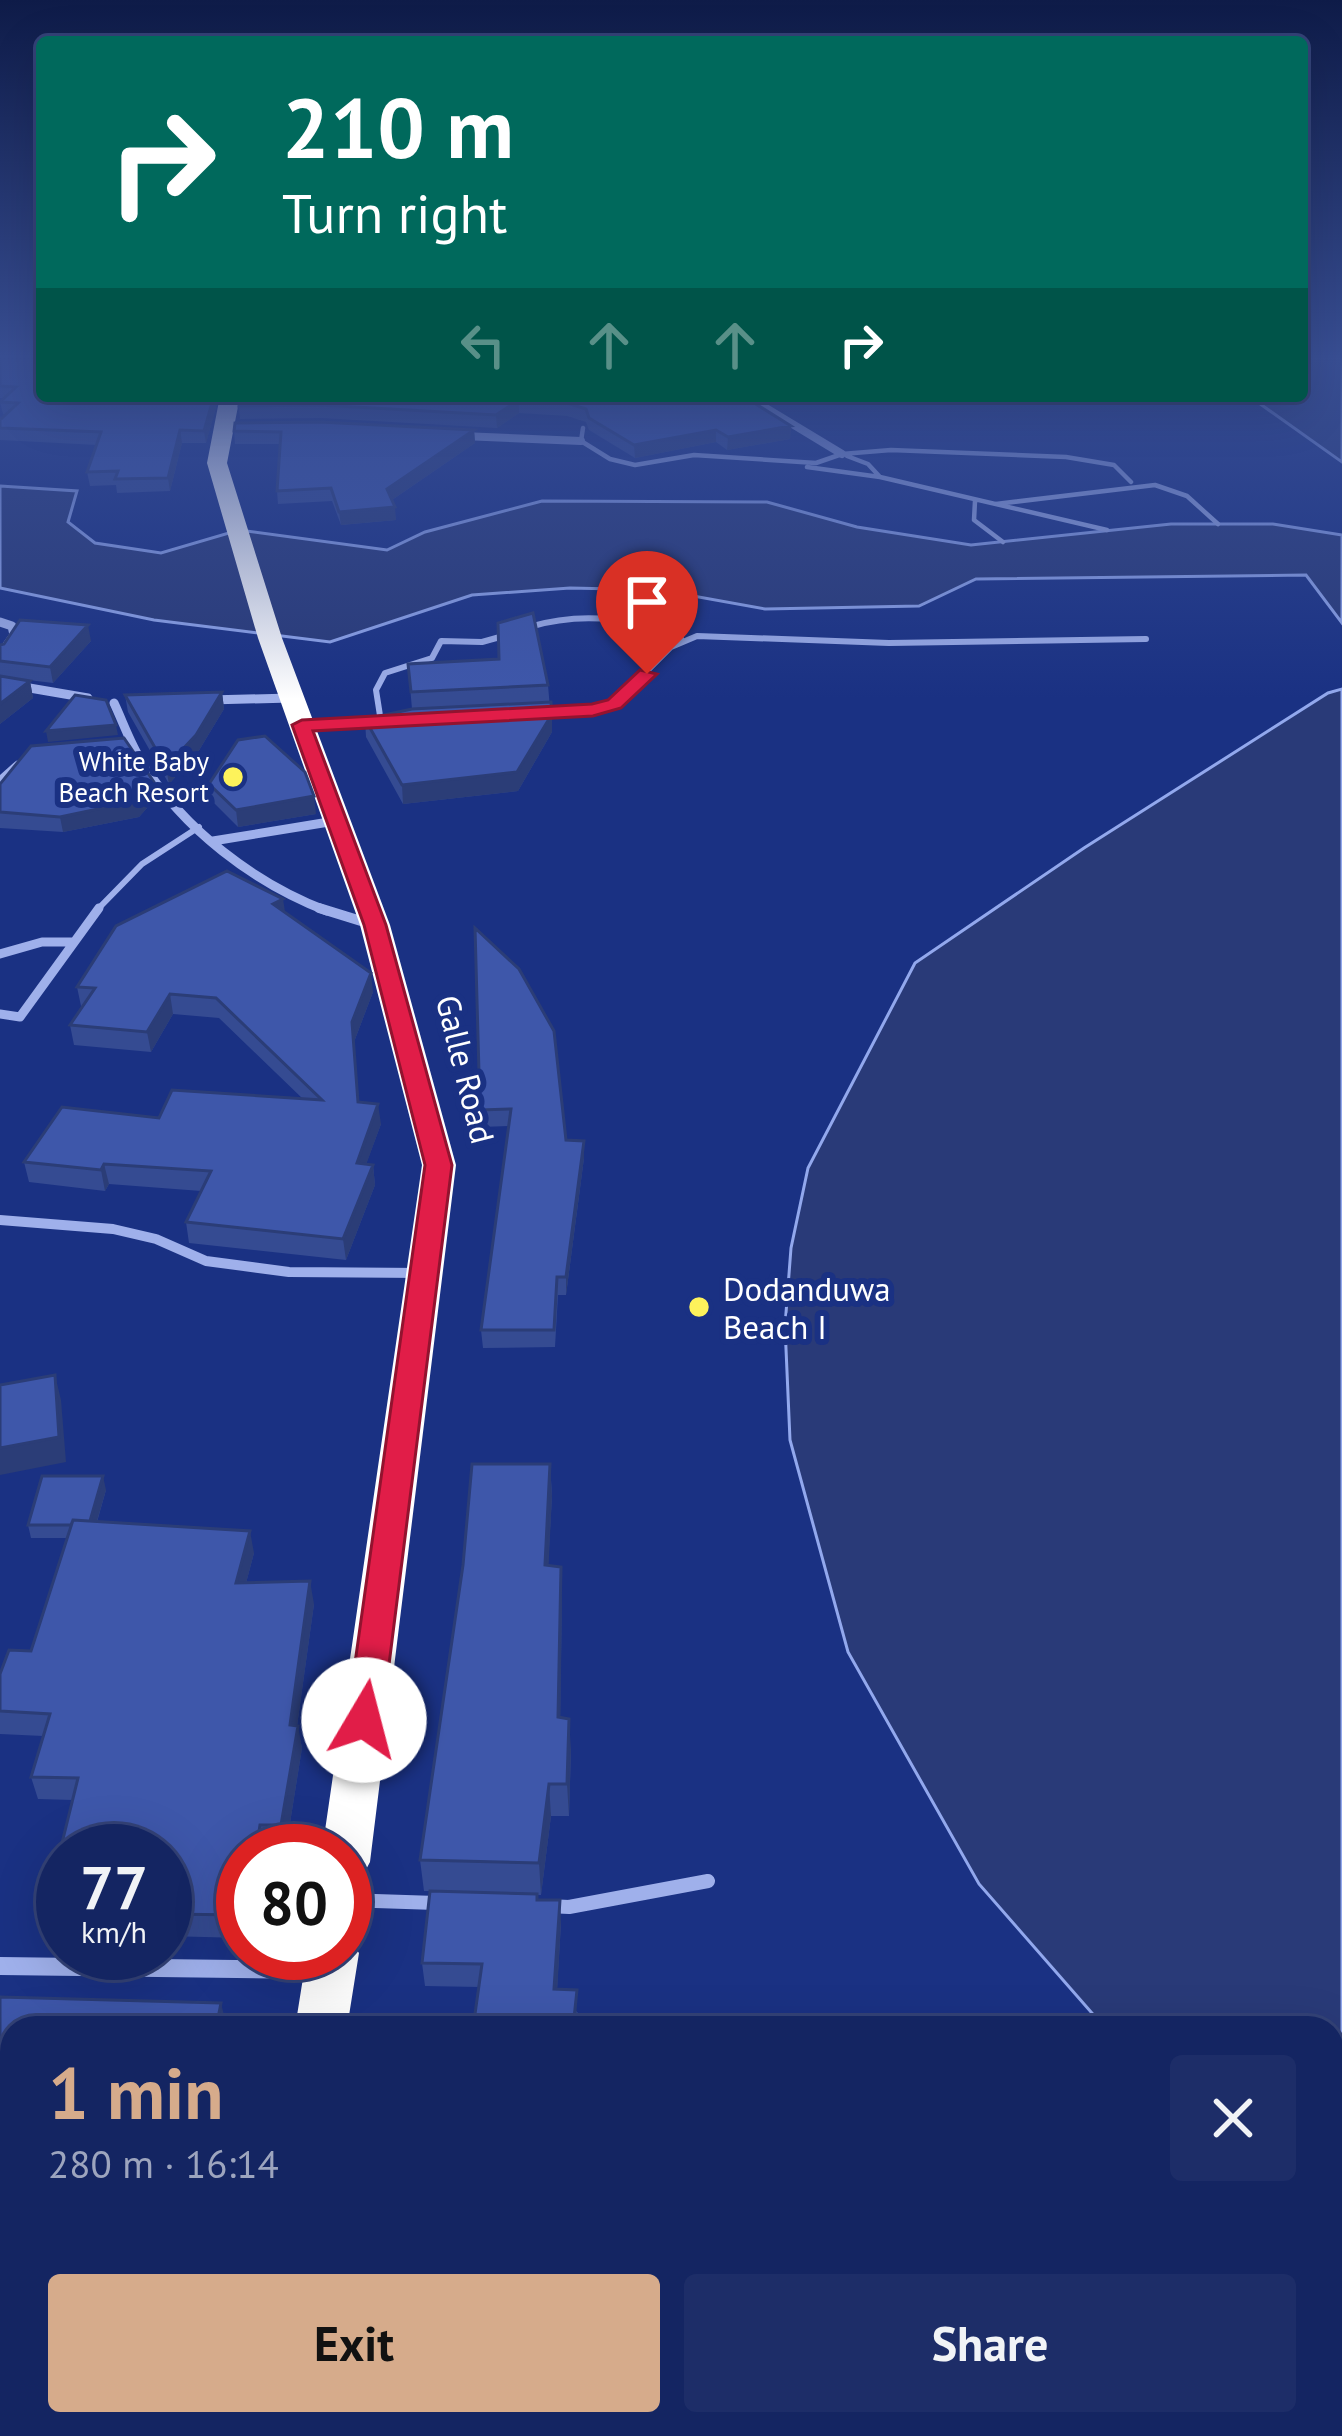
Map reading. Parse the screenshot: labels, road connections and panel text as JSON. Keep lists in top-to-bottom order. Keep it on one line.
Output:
{"streets":{"highway":["Galle Road"]},"places":["White Baby Beach Resort","Dodanduwa Beach I"],"page":{"turn":["210 m","Turn right"],"speed":"77 km/h","limit":"80","heading":["1 min","280 m · 16:14"],"buttons":["Exit","Share"]}}
